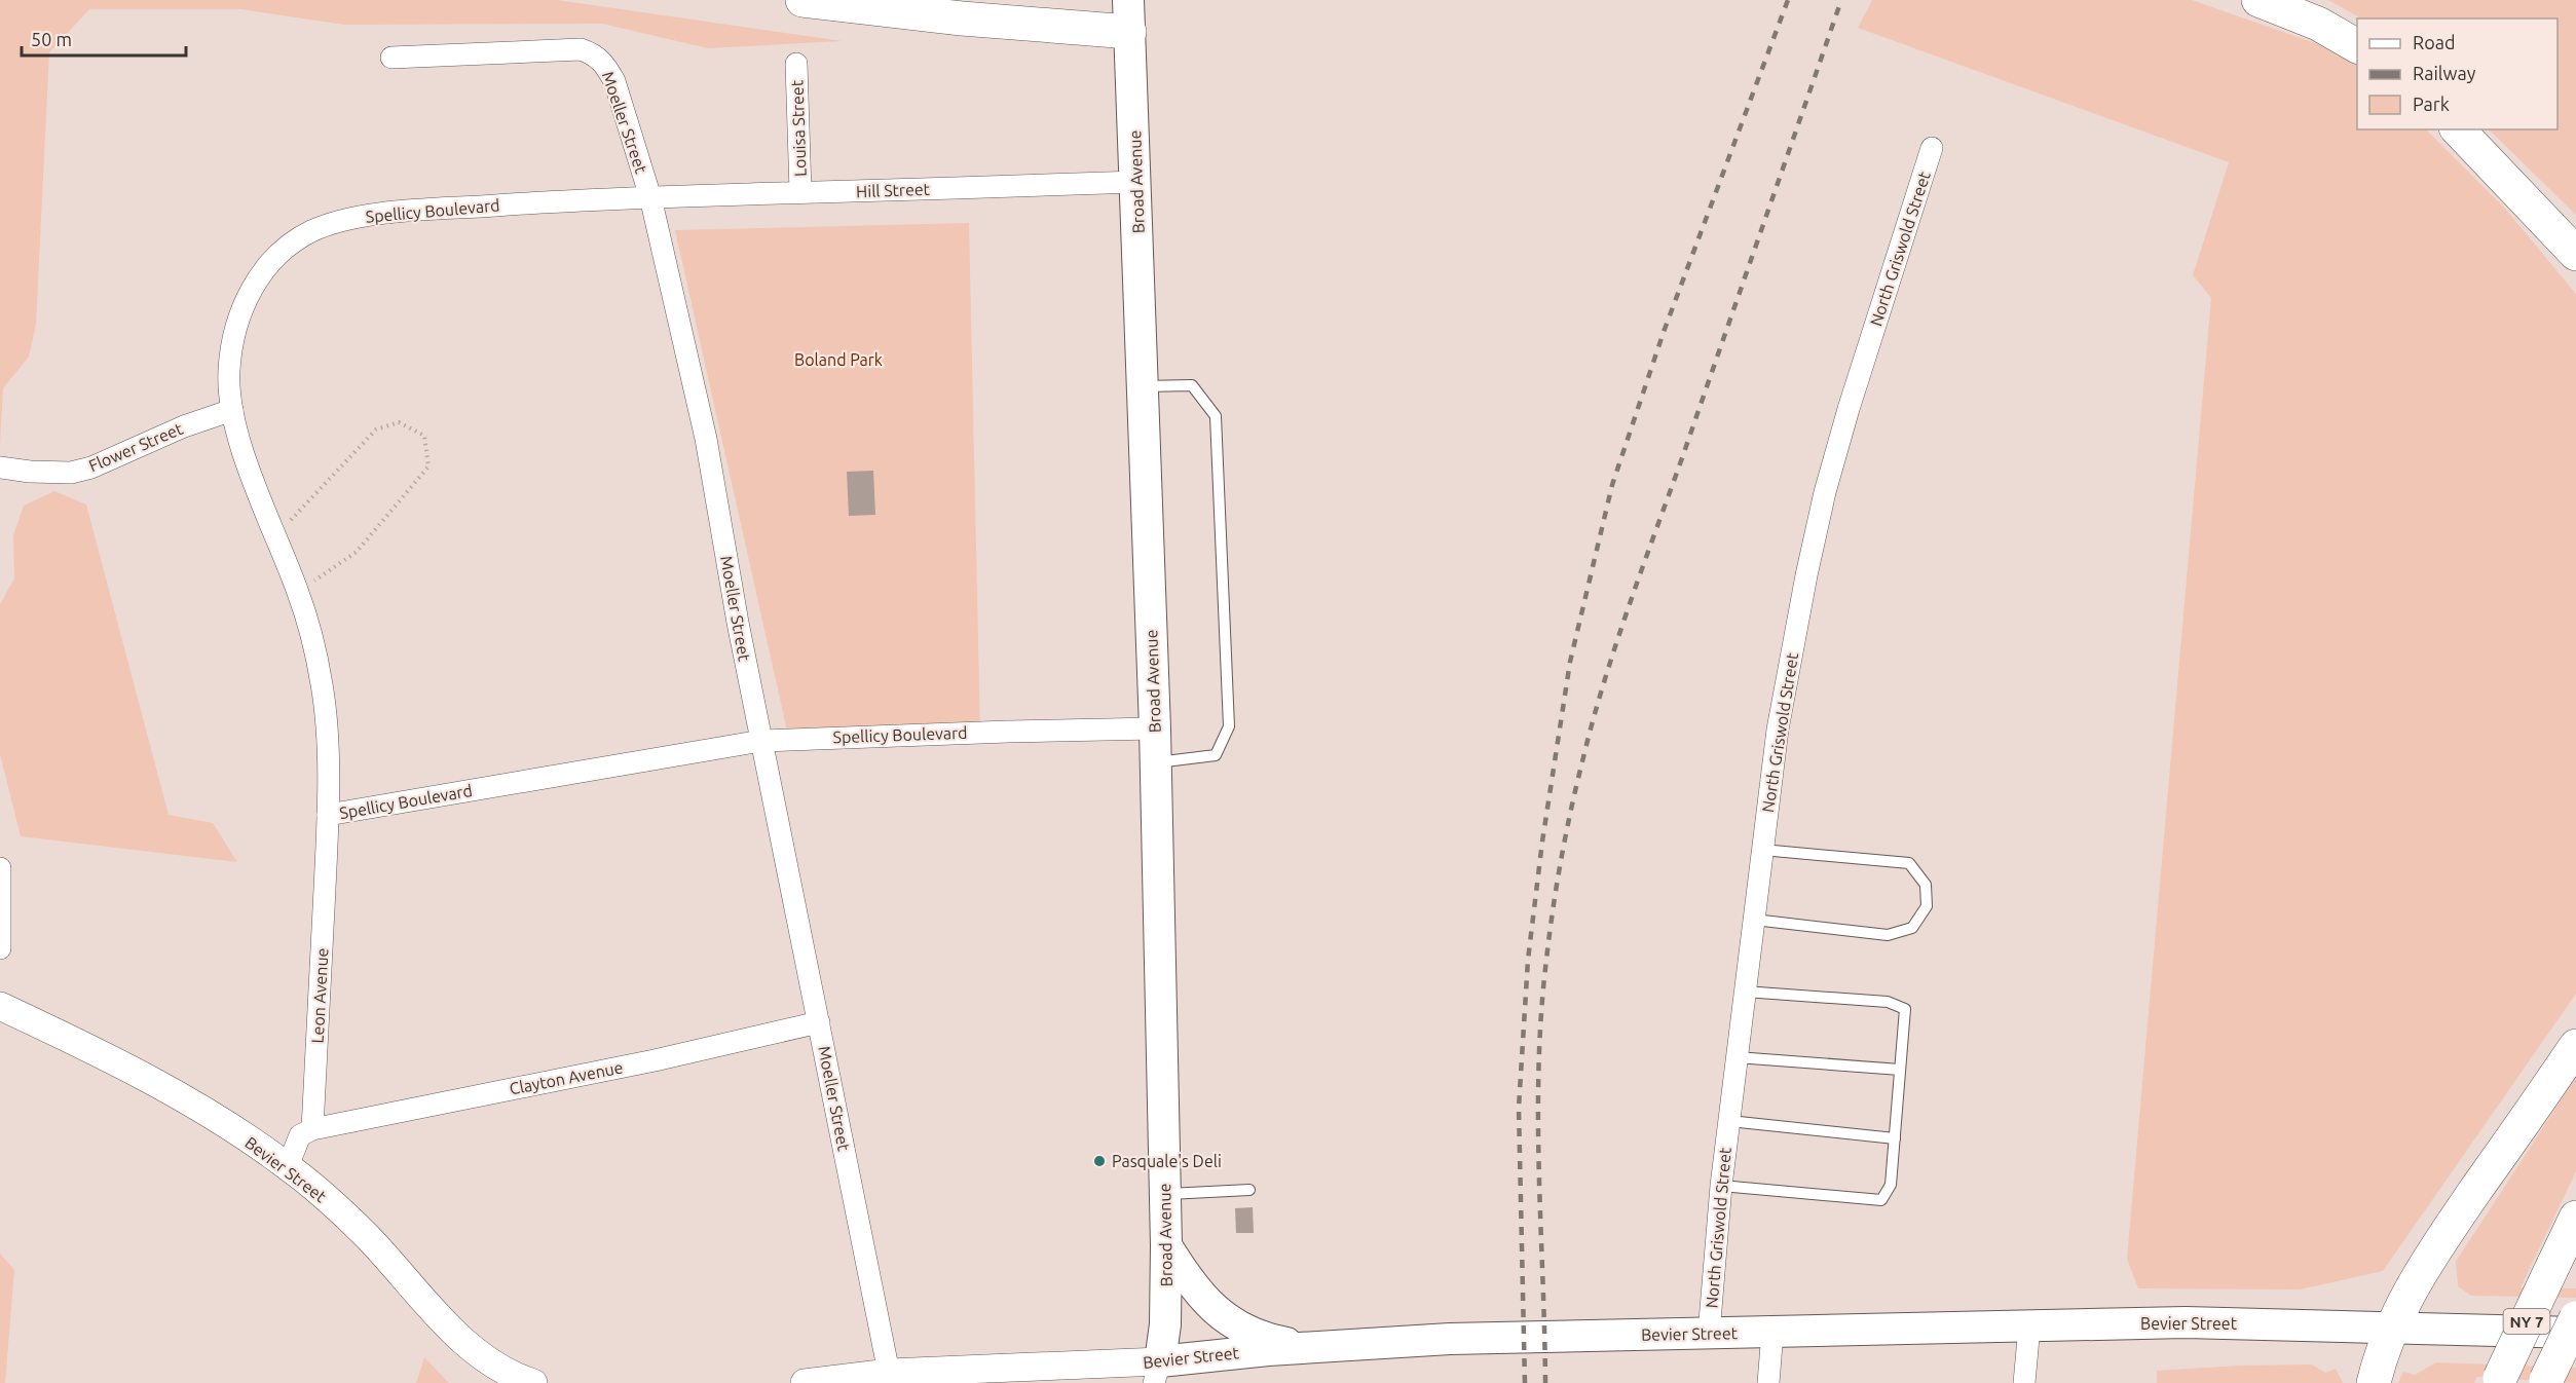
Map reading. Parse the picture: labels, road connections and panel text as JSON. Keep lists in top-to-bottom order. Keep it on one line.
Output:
{"streets":{"main road":["Broad Avenue","Bevier Street","NY 7"],"street":["Moeller Street","Louisa Street","Hill Street","Spellicy Boulevard","North Griswold Street","Flower Street","Leon Avenue","Clayton Avenue"]},"crossings":[["Moeller Street","Hill Street"],["Moeller Street","Spellicy Boulevard"],["Moeller Street","Clayton Avenue"],["Moeller Street","Bevier Street"],["Louisa Street","Hill Street"],["Broad Avenue","Hill Street"],["Broad Avenue","Spellicy Boulevard"],["Broad Avenue","Bevier Street"],["Hill Street","Spellicy Boulevard"],["Spellicy Boulevard","Flower Street"],["Spellicy Boulevard","Leon Avenue"],["North Griswold Street","Bevier Street"],["Leon Avenue","Clayton Avenue"]],"parks":["Boland Park"],"places":["Pasquale's Deli"],"legend":["Road","Railway","Park"],"scale_bar":"50 m"}
